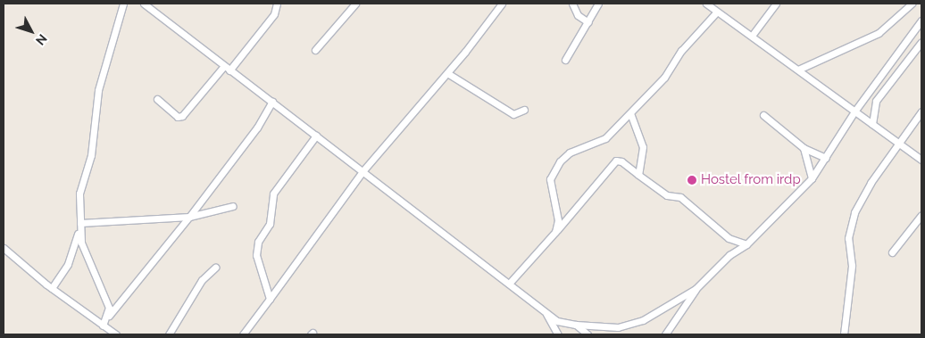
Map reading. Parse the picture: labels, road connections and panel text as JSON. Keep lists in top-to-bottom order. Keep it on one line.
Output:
{"places":["Hostel from irdp"],"north":"bottom right"}
